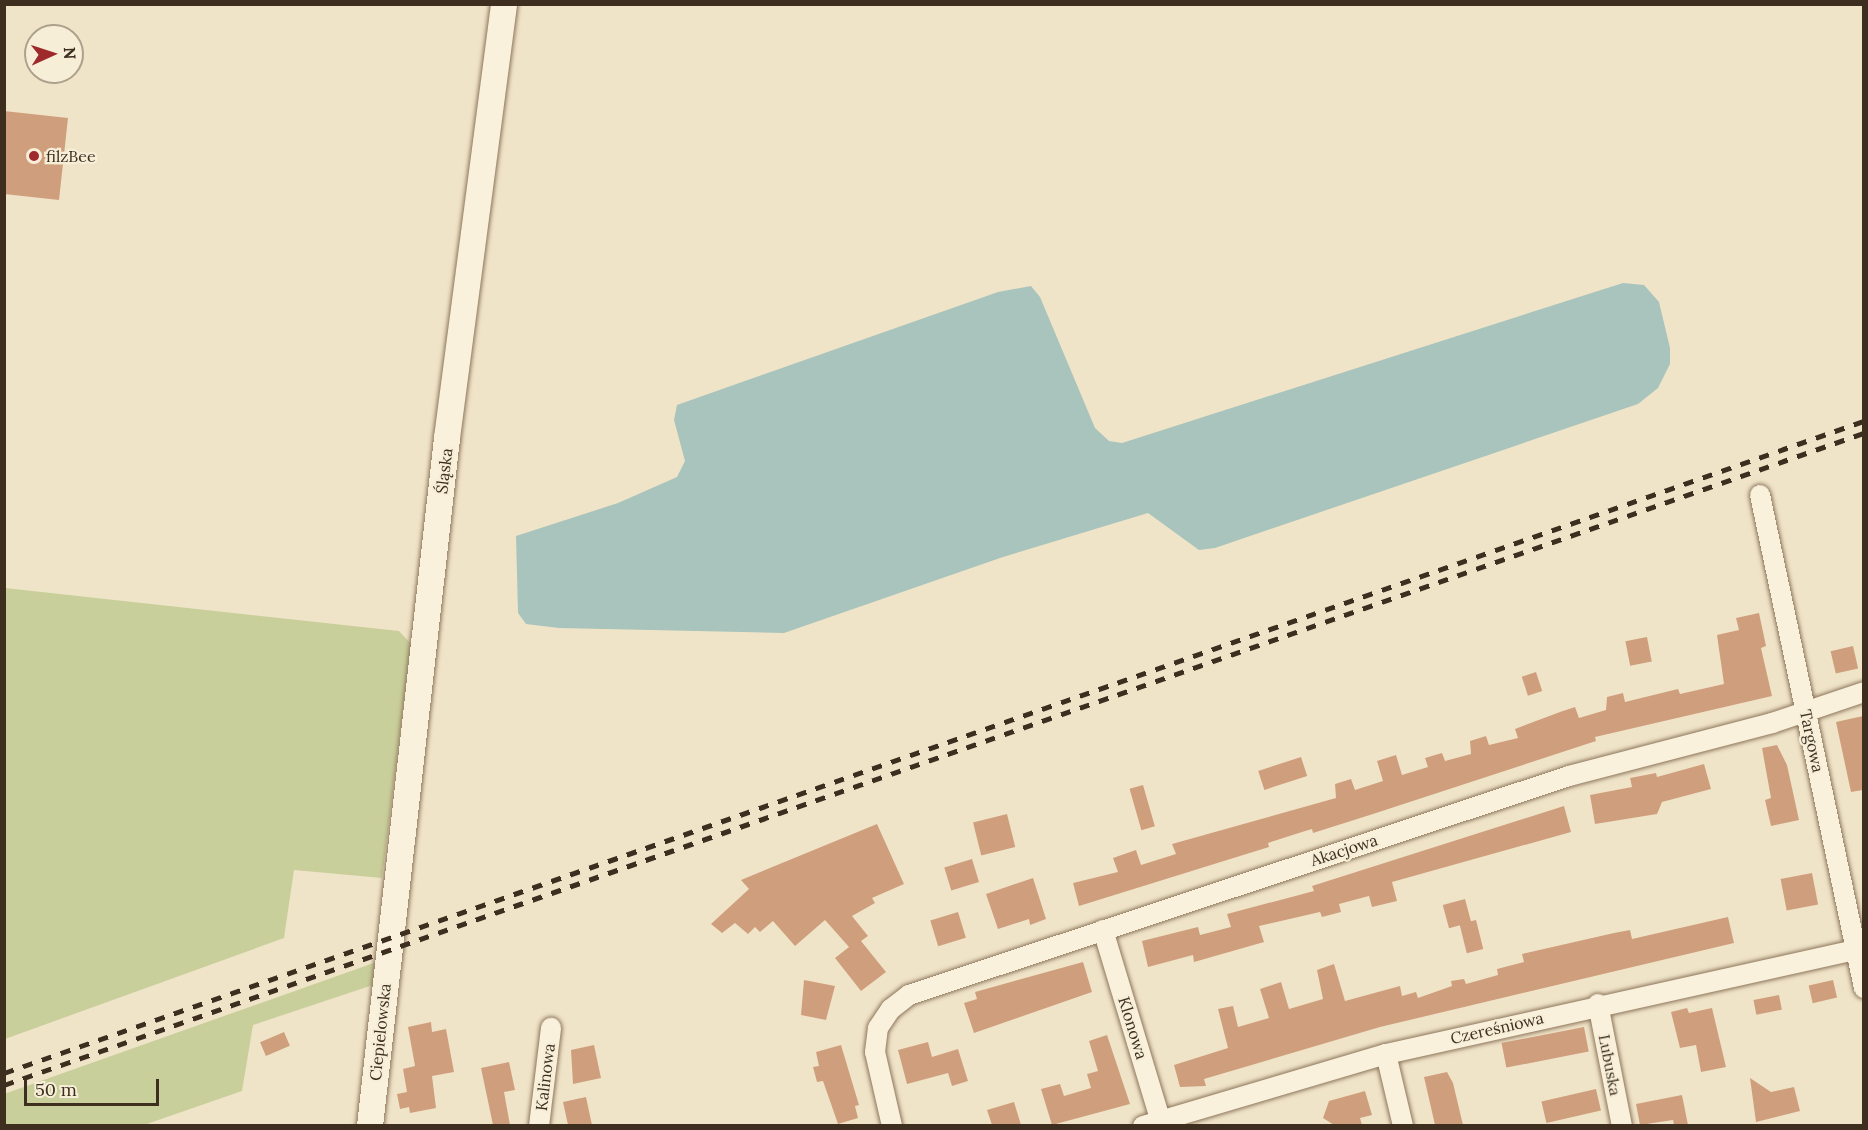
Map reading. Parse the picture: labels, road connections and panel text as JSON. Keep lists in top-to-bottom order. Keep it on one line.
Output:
{"streets":{"street":["Śląska","Targowa","Akacjowa","Klonowa","Czereśniowa","Ciepielowska","Lubuska","Kalinowa"]},"crossings":[["Śląska","Ciepielowska"],["Targowa","Akacjowa"],["Targowa","Czereśniowa"],["Akacjowa","Klonowa"],["Klonowa","Czereśniowa"],["Czereśniowa","Lubuska"]],"places":["filzBee"],"scale_bar":"50 m","north":"right"}
